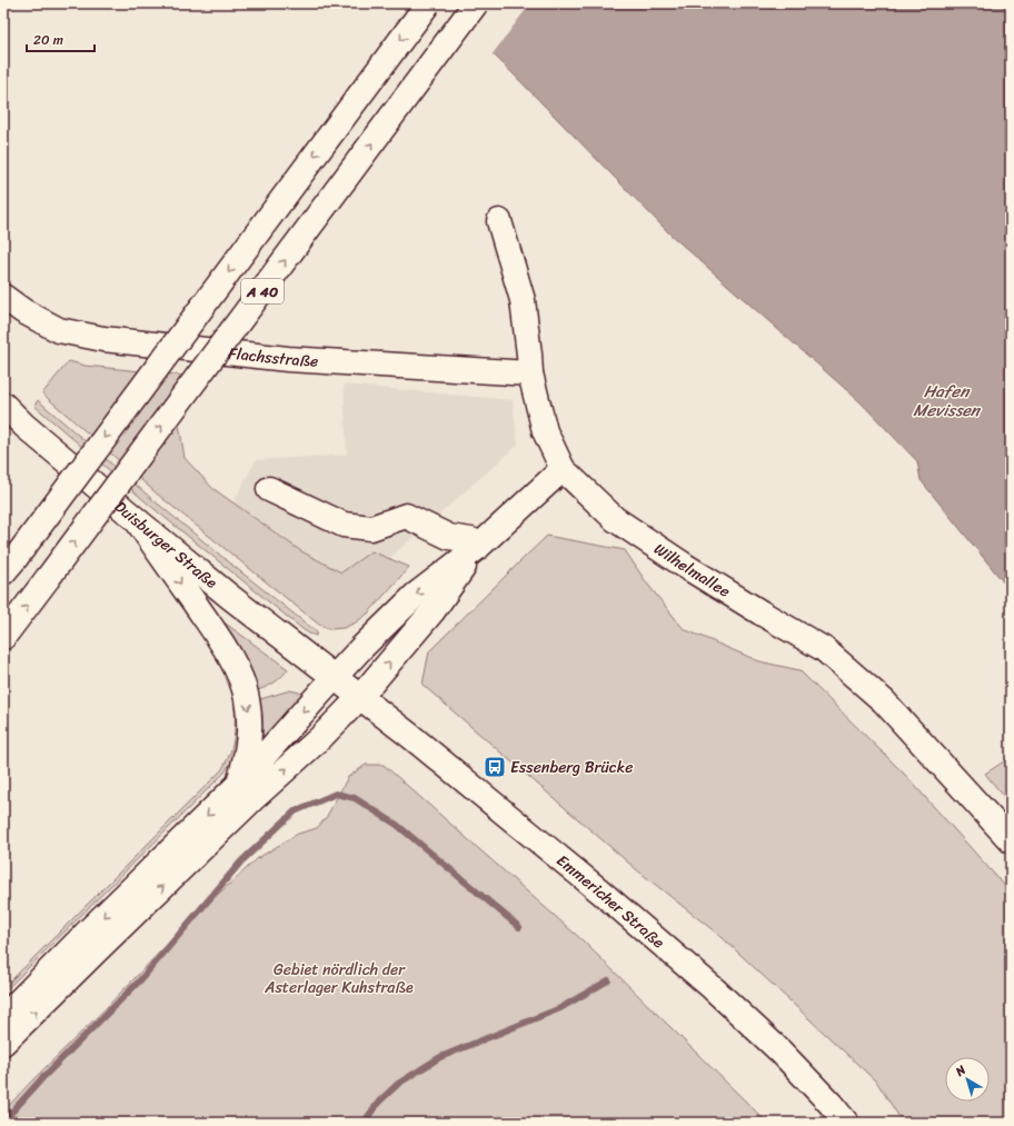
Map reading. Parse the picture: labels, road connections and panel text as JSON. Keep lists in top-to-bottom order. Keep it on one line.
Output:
{"streets":{"main road":["A 40","Flachsstraße","Duisburger Straße","Wilhelmallee","Emmericher Straße"]},"crossings":[["Flachsstraße","Wilhelmallee"],["Duisburger Straße","Emmericher Straße"]],"water":["Hafen Mevissen"],"parks":["Gebiet nördlich der Asterlager Kuhstraße"],"places":{"bus stop":["Essenberg Brücke"]},"scale_bar":"20 m","north":"top left"}
